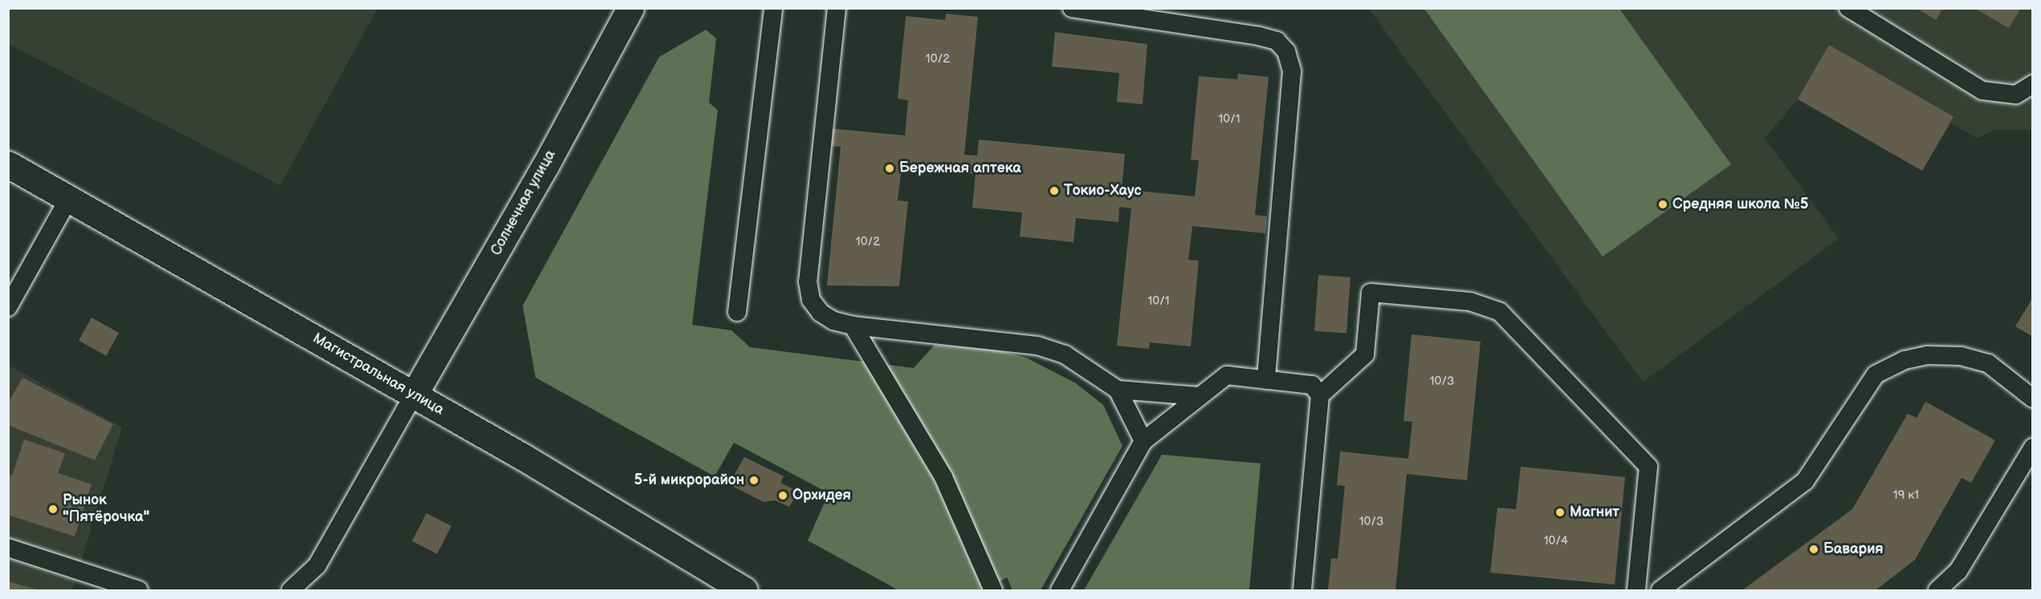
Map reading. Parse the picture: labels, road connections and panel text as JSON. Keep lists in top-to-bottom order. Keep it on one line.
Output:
{"streets":{"main road":["Солнечная улица","Магистральная улица"]},"crossings":[["Солнечная улица","Магистральная улица"]],"places":["Бережная аптека","Токио-Хаус","Средняя школа №5","5-й микрорайон","Орхидея","Рынок \"Пятёрочка\"","Магнит","Бавария"],"house_numbers":["10/2","10/1","10/2","10/1","10/3","19 к1","10/3","10/4"]}
